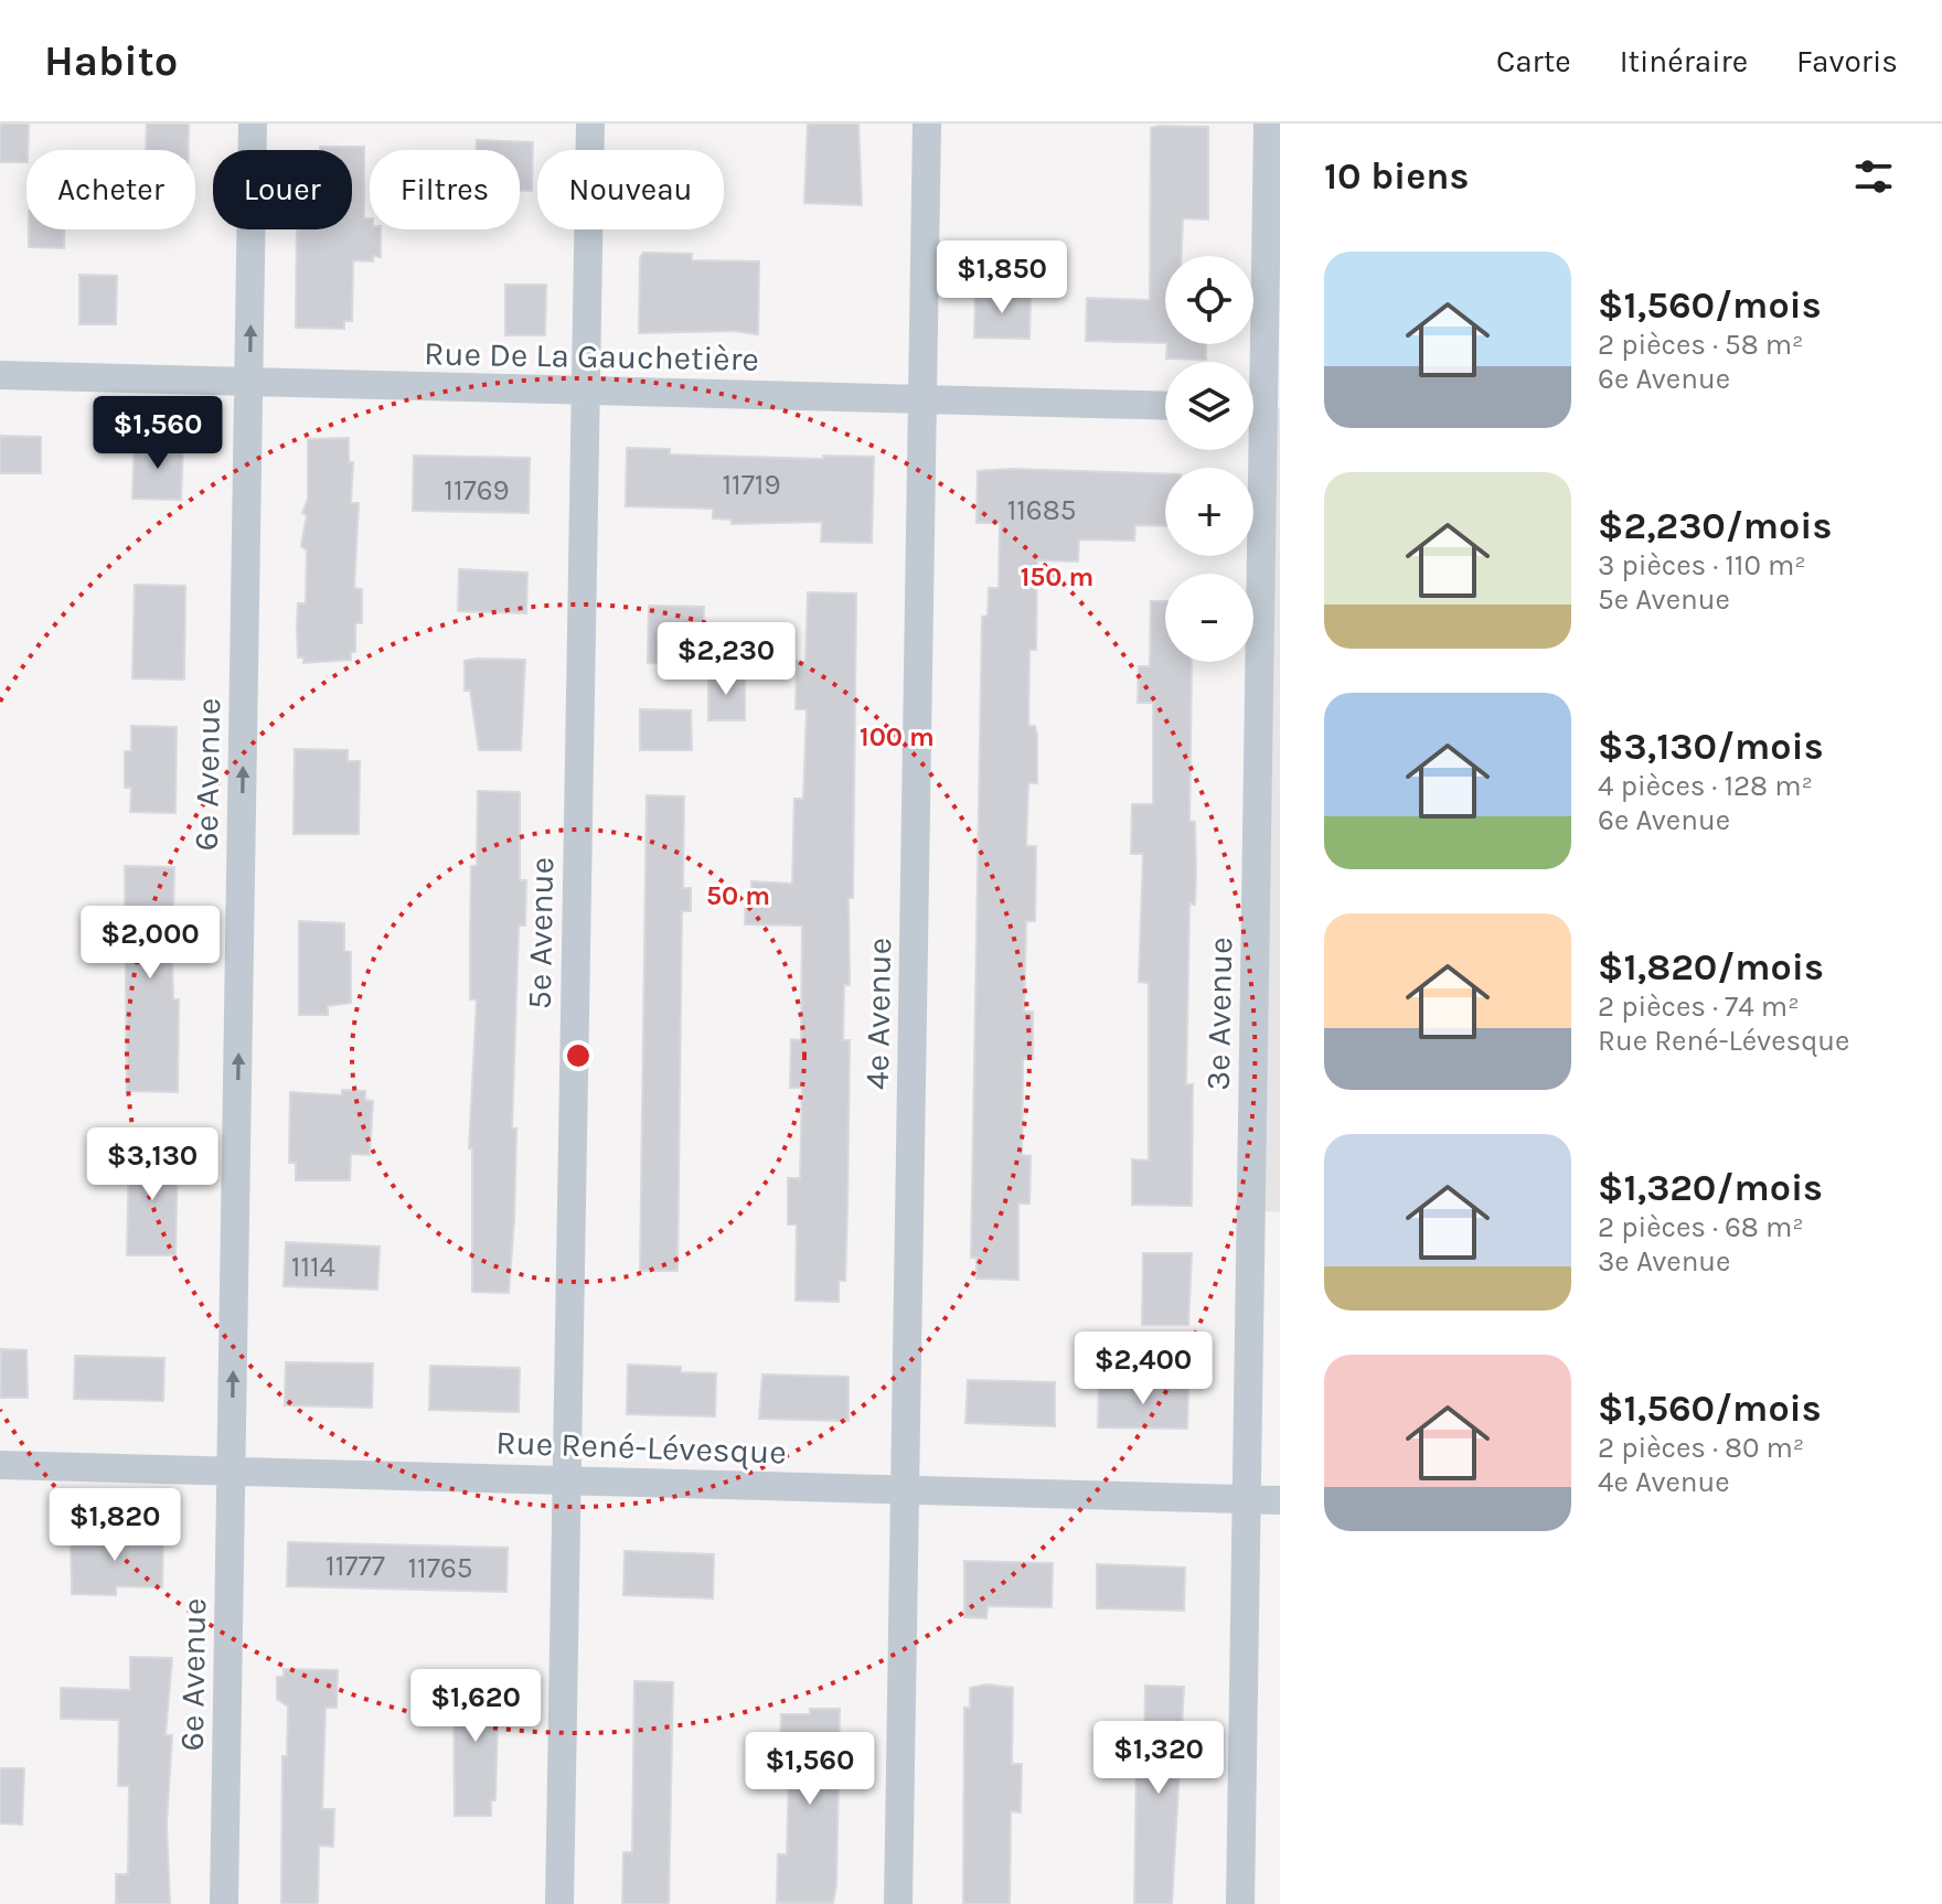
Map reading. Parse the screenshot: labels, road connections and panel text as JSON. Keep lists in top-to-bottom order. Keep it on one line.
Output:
{"streets":{"street":["Rue De La Gauchetière","6e Avenue","5e Avenue","4e Avenue","3e Avenue","Rue René-Lévesque"]},"crossings":[["Rue De La Gauchetière","6e Avenue"],["Rue De La Gauchetière","5e Avenue"],["Rue De La Gauchetière","4e Avenue"],["6e Avenue","Rue René-Lévesque"],["5e Avenue","Rue René-Lévesque"],["4e Avenue","Rue René-Lévesque"],["3e Avenue","Rue René-Lévesque"]],"one_way":["6e Avenue"],"house_numbers":["11719","11769","11685","1114","11777","11765"],"page":{"header":"Habito","nav":["Carte","Itinéraire","Favoris"],"heading":"10 biens","chip":["Acheter","Louer","Filtres","Nouveau"],"list":[{"name":"$1,560/mois","note":"2 pièces · 58 m² · 6e Avenue"},{"name":"$2,230/mois","note":"3 pièces · 110 m² · 5e Avenue"},{"name":"$3,130/mois","note":"4 pièces · 128 m² · 6e Avenue"},{"name":"$1,820/mois","note":"2 pièces · 74 m² · Rue René-Lévesque"},{"name":"$1,320/mois","note":"2 pièces · 68 m² · 3e Avenue"},{"name":"$1,560/mois","note":"2 pièces · 80 m² · 4e Avenue"}],"price":["$1,850","$1,560","$2,230","$2,000","$3,130","$2,400","$1,820","$1,620","$1,320","$1,560"],"map_buttons":["+","−"]},"rings":["150 m","100 m","50 m"]}
